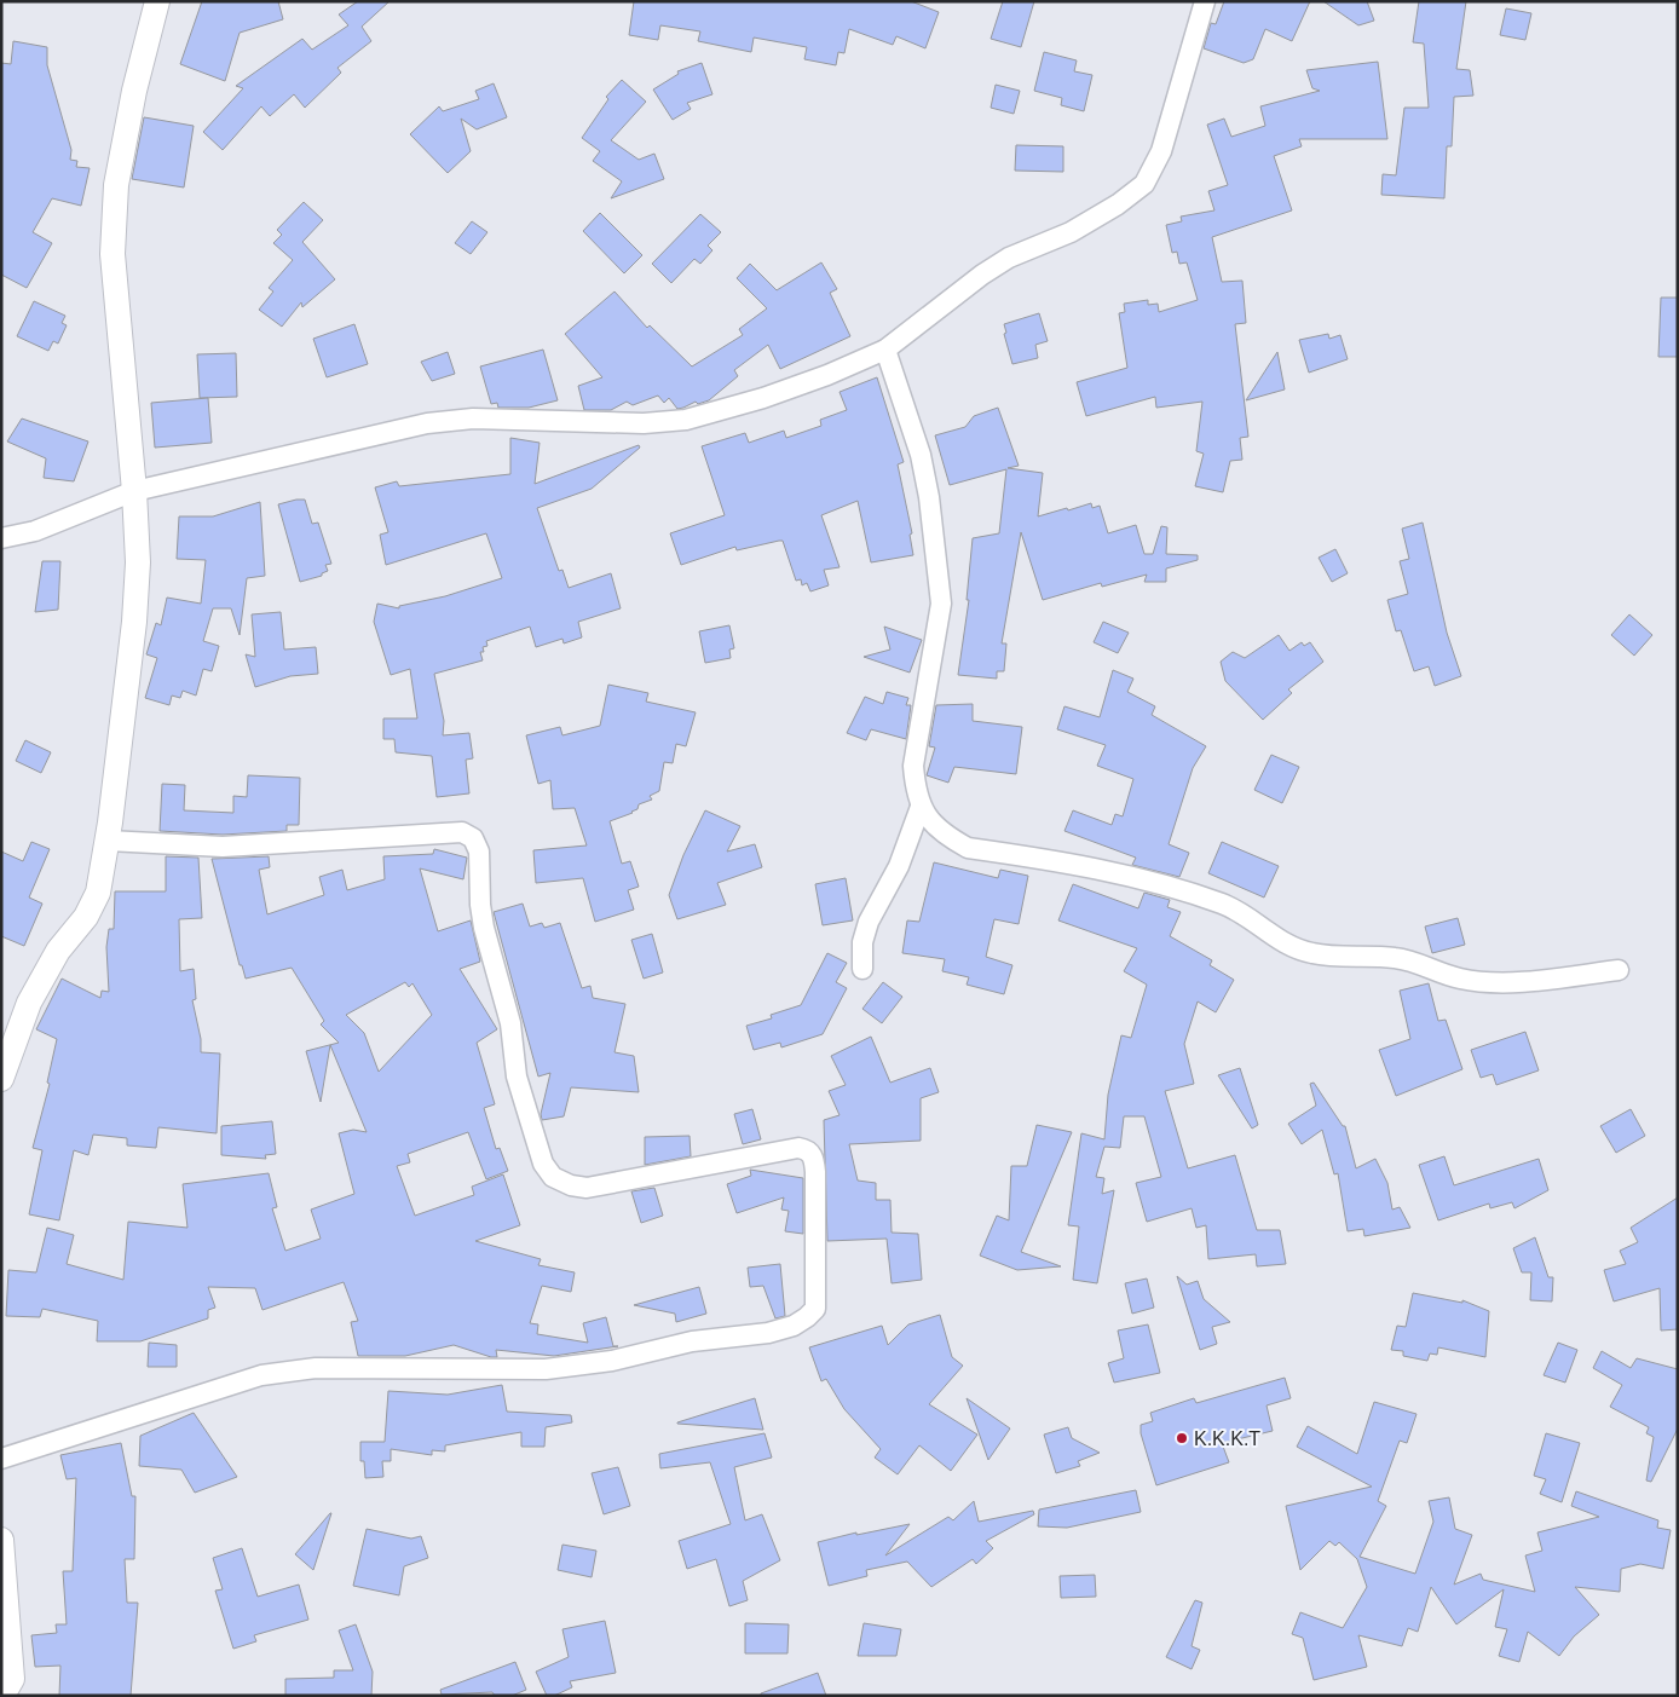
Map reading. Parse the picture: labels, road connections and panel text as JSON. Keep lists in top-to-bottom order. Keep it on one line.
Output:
{"places":["K.K.K.T"]}
